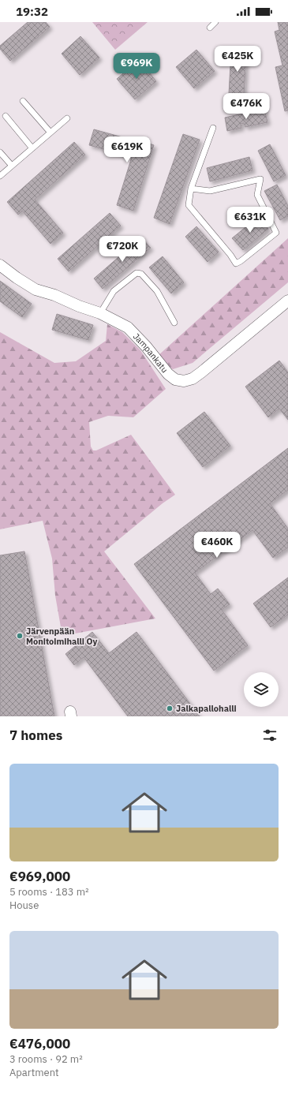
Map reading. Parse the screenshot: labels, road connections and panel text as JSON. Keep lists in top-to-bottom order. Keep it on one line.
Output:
{"streets":{"street":["Jampankatu"]},"places":["Järvenpään Monitoimihalli Oy","Jalkapallohalli"],"page":{"status":"19:32","price":["€425K","€969K","€476K","€619K","€631K","€720K","€460K"],"heading":"7 homes","list":[{"name":"€969,000","note":"5 rooms · 183 m² · House"},{"name":"€476,000","note":"3 rooms · 92 m² · Apartment"}]}}
